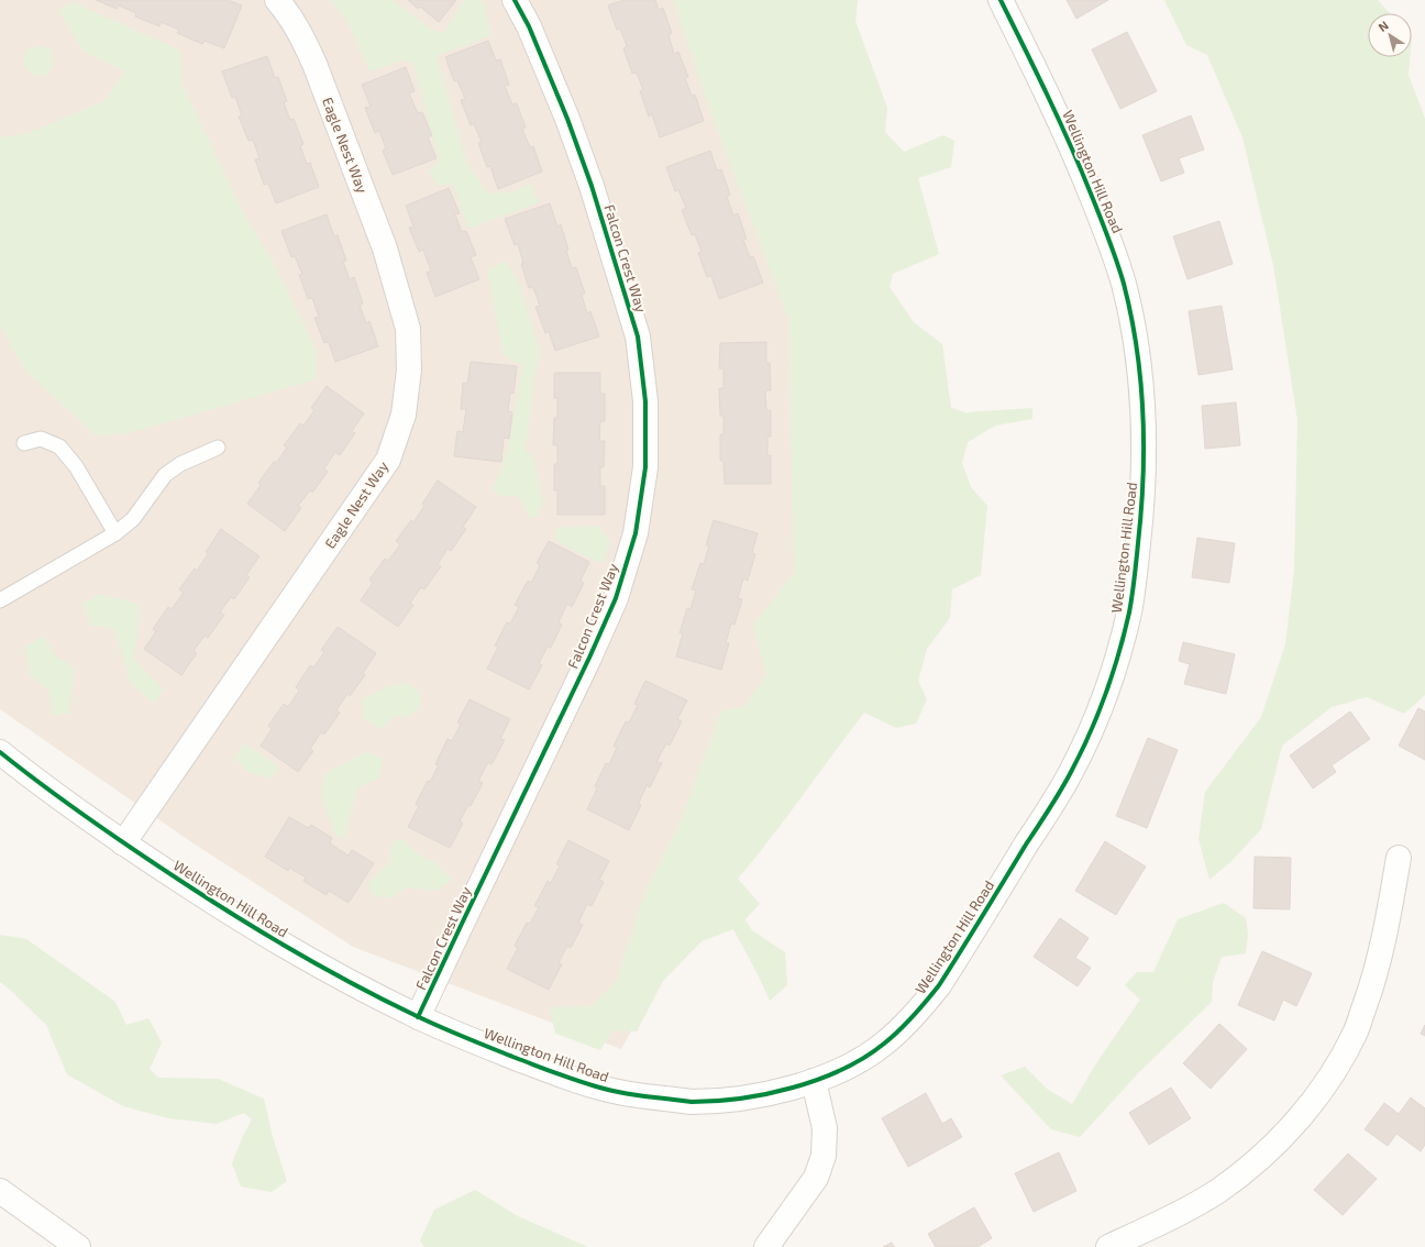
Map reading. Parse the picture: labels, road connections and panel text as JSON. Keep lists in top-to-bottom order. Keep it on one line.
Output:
{"streets":{"street":["Eagle Nest Way","Wellington Hill Road","Falcon Crest Way"]},"crossings":[["Eagle Nest Way","Wellington Hill Road"],["Wellington Hill Road","Falcon Crest Way"]],"north":"top left"}
